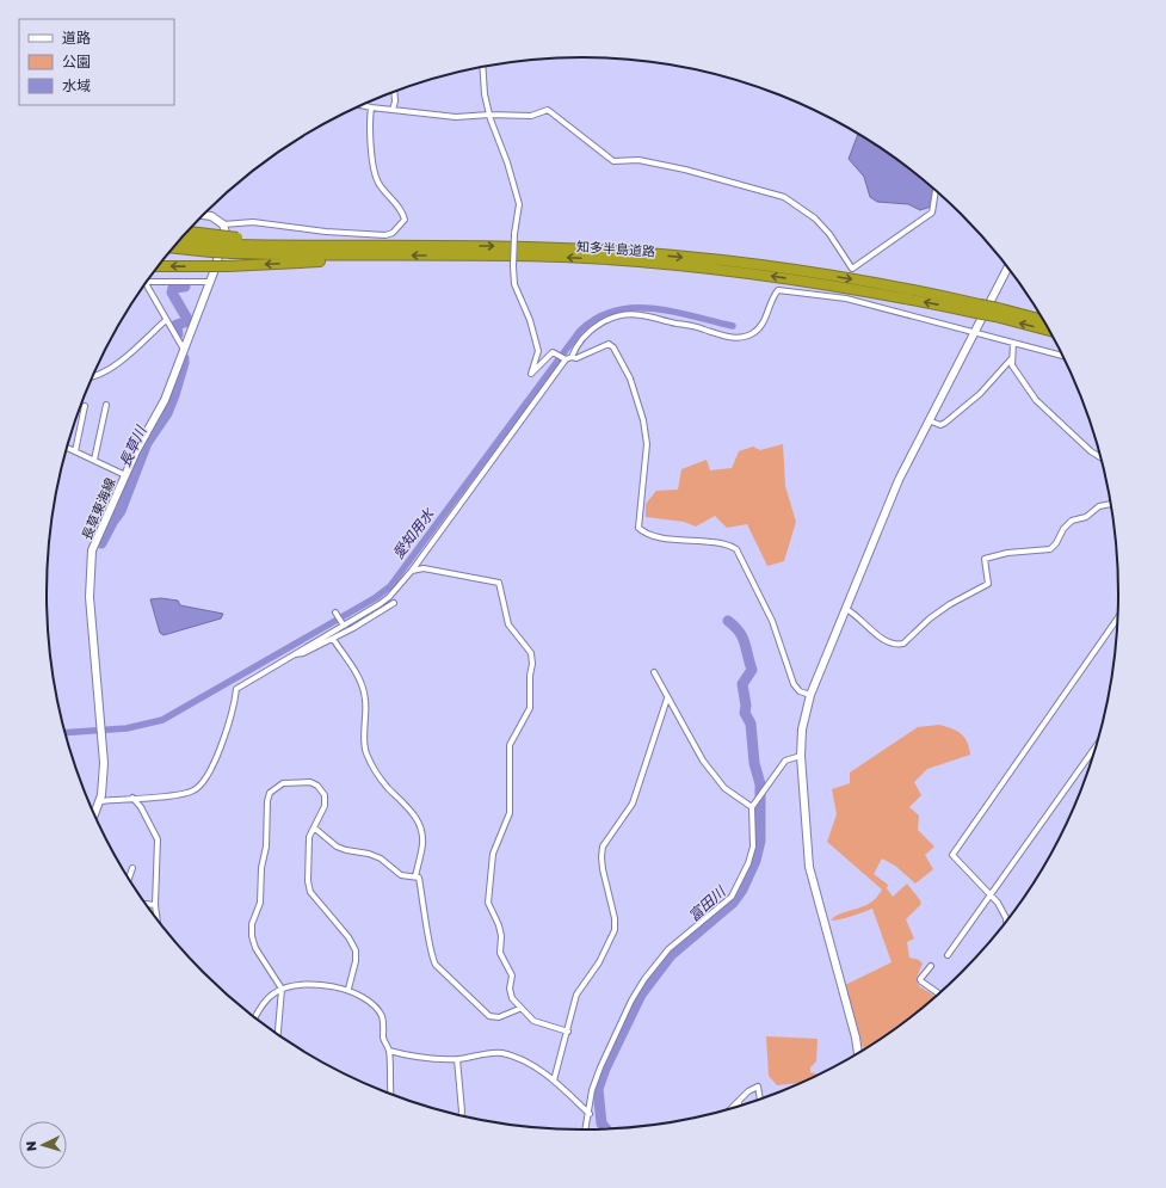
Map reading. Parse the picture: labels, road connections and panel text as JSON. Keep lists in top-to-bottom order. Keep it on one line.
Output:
{"streets":{"highway":["知多半島道路"],"street":["長草東海線"]},"water":["長草川","愛知用水","富田川"],"legend":["道路","公園","水域"],"north":"left"}
